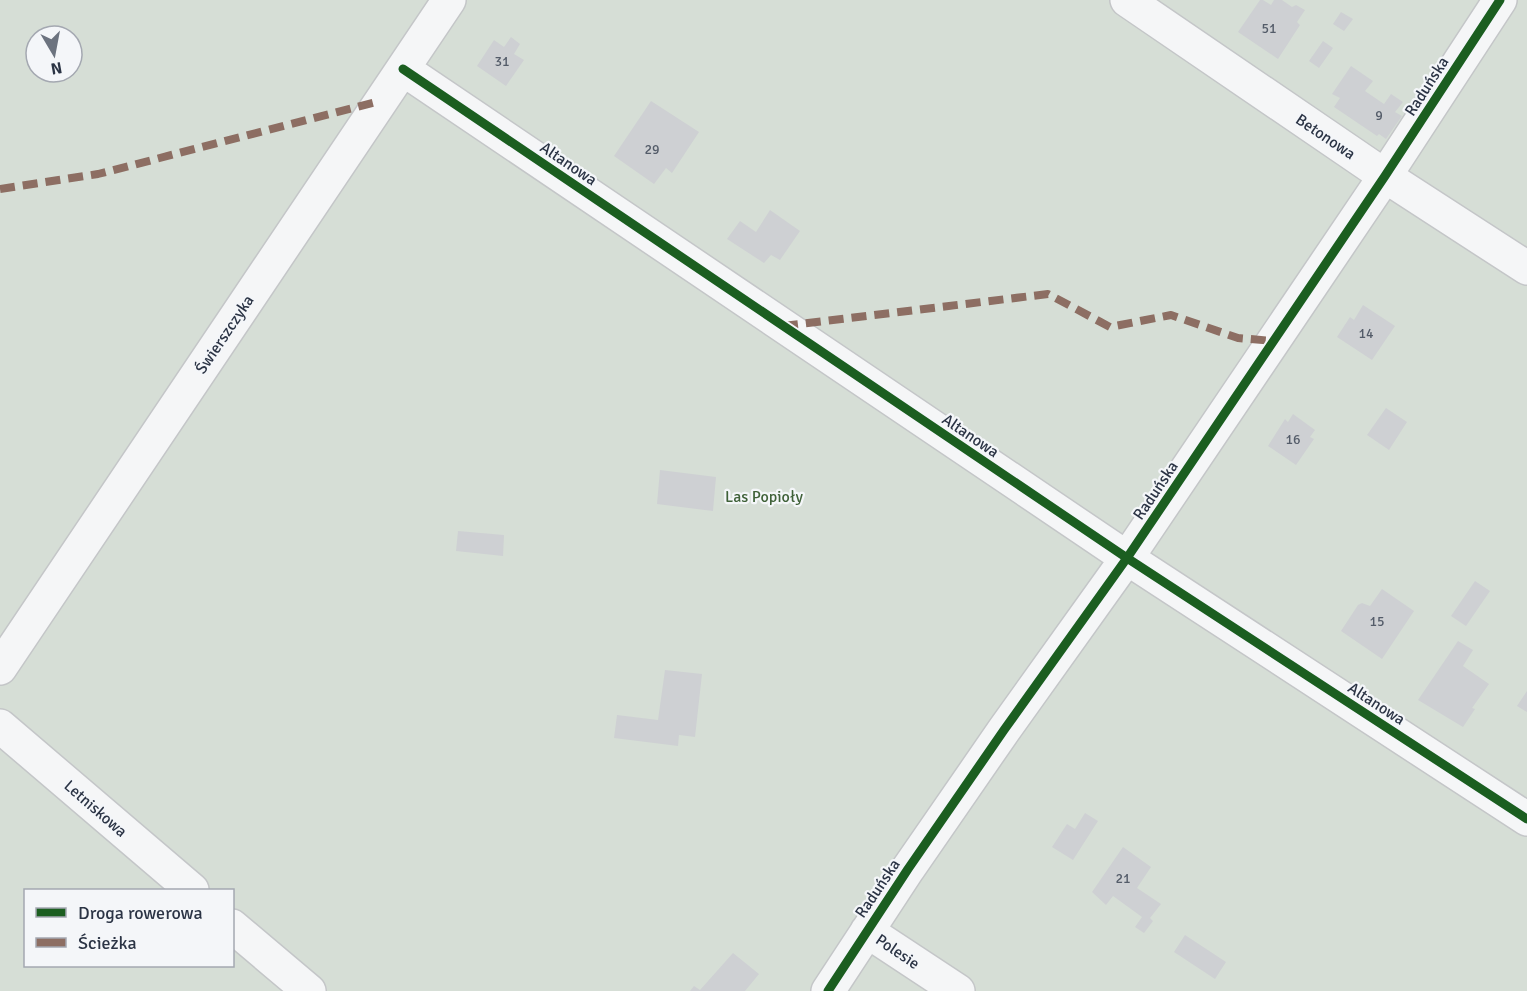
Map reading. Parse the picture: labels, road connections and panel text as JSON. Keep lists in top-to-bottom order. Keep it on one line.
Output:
{"streets":{"street":["Raduńska","Betonowa","Altanowa","Świerszczyka","Letniskowa","Polesie"]},"crossings":[["Raduńska","Betonowa"],["Raduńska","Altanowa"],["Raduńska","Polesie"],["Altanowa","Świerszczyka"]],"parks":["Las Popioły"],"house_numbers":["51","31","9","29","14","16","15","21"],"legend":["Droga rowerowa","Ścieżka"],"north":"bottom"}
